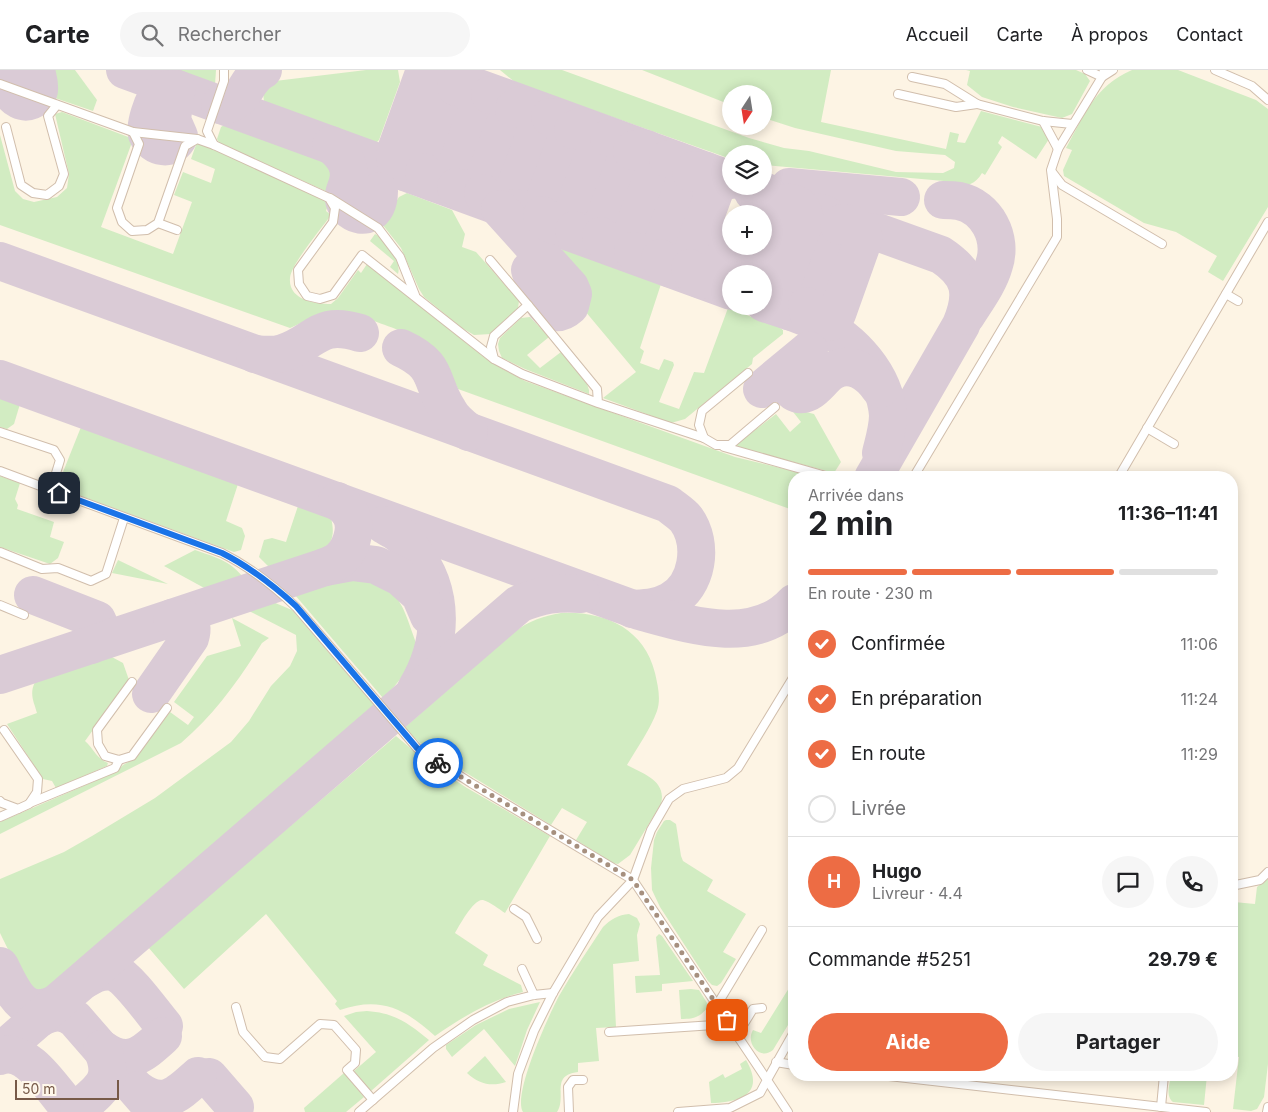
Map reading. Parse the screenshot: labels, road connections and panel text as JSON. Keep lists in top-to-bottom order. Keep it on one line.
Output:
{"scale_bar":"50 m","north":"bottom","page":{"header":"Carte","search":"Rechercher","nav":["Accueil","Carte","À propos","Contact"],"map_buttons":["+","−"],"heading":["2 min","Arrivée dans","11:36–11:41"],"panel":["Hugo","Livreur · 4.4","Commande #5251","29.79 €"],"bar":"En route · 230 m","list":[["Confirmée","11:06"],["En préparation","11:24"],["En route","11:29"],"Livrée"],"round":"H","buttons":["Aide","Partager"],"scale":"50 m"}}
